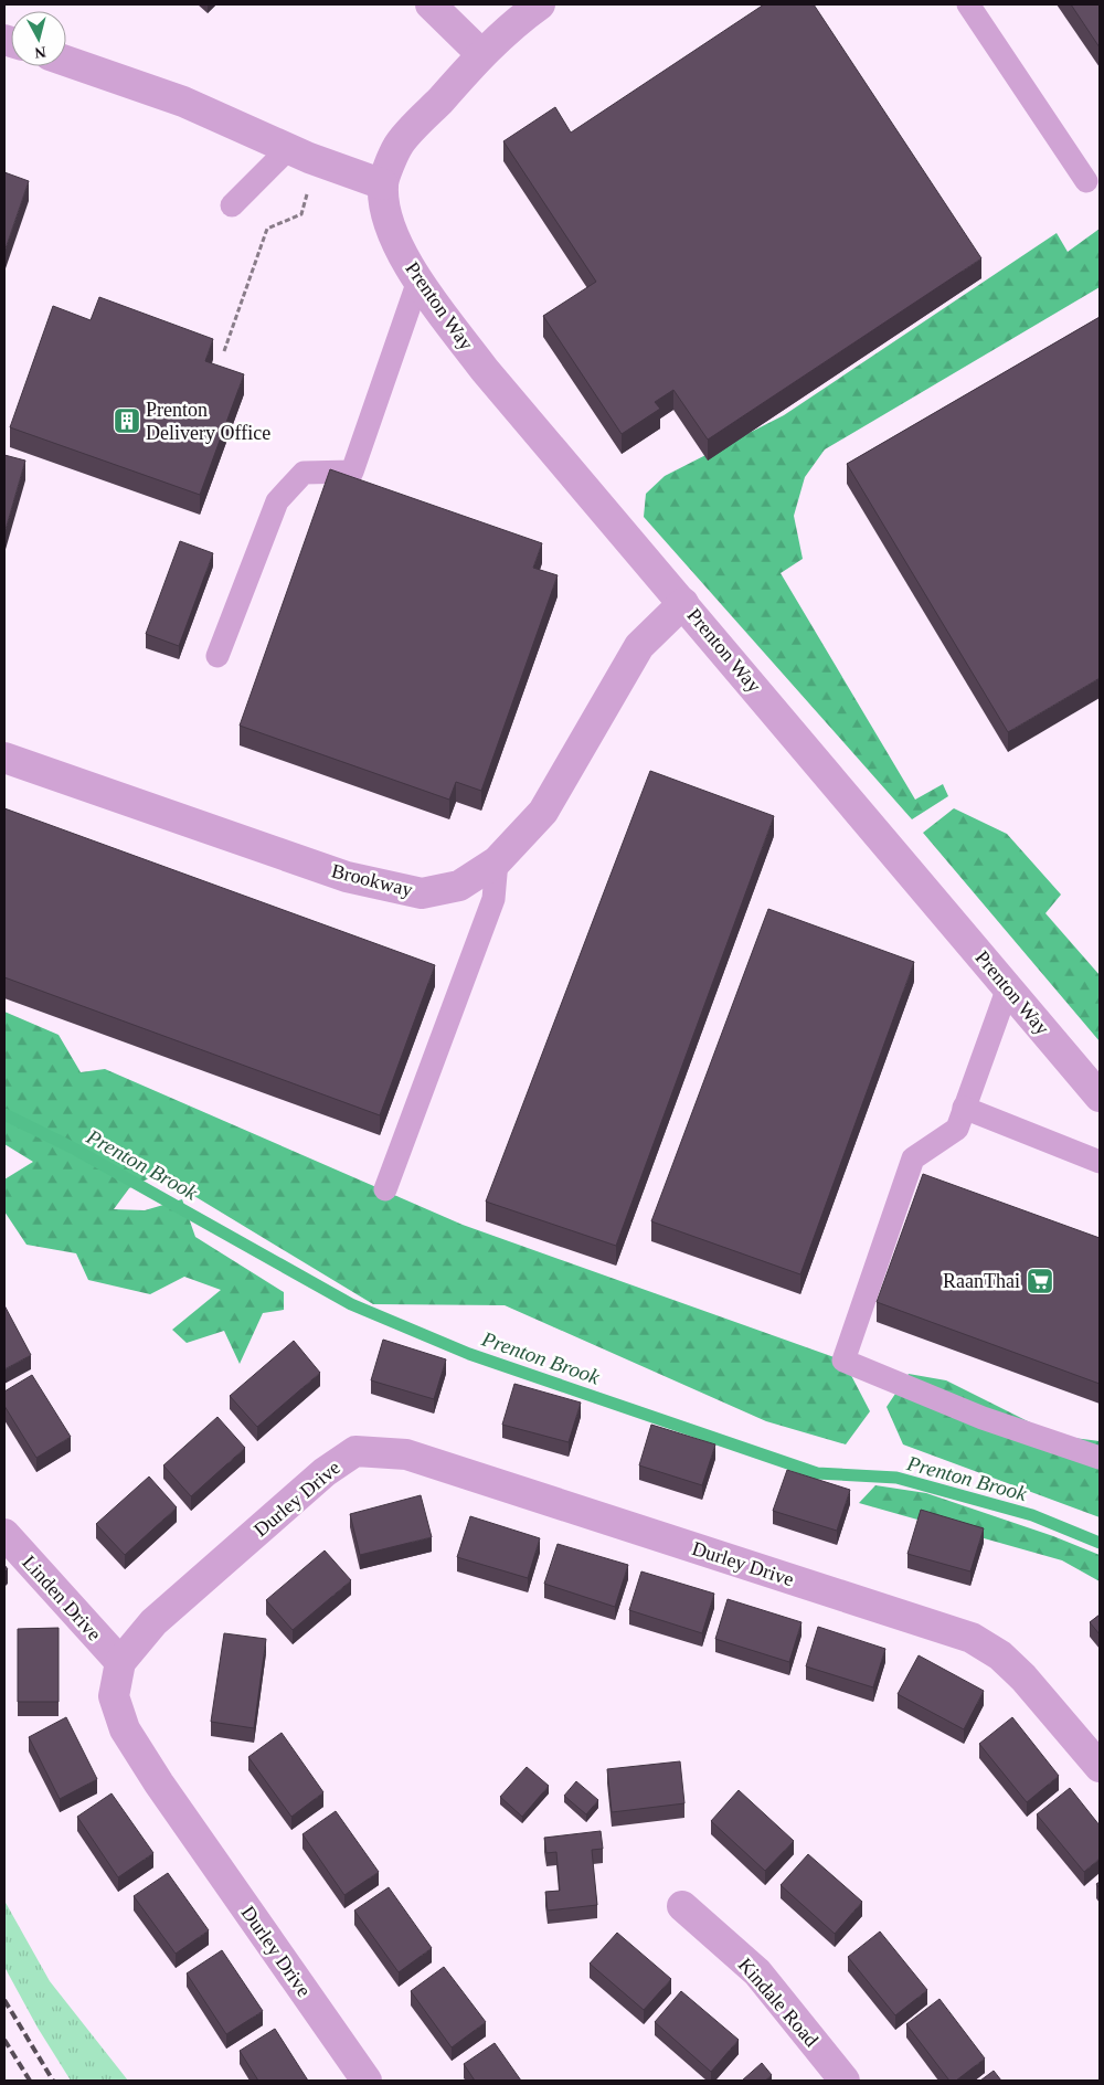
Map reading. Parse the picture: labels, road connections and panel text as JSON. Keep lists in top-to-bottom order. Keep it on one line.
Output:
{"streets":{"street":["Prenton Way","Brookway","Durley Drive","Linden Drive","Kindale Road"]},"crossings":[["Prenton Way","Brookway"],["Durley Drive","Linden Drive"]],"water":["Prenton Brook"],"places":{"building":["Prenton Delivery Office"],"supermarket":["RaanThai"]},"north":"bottom"}
